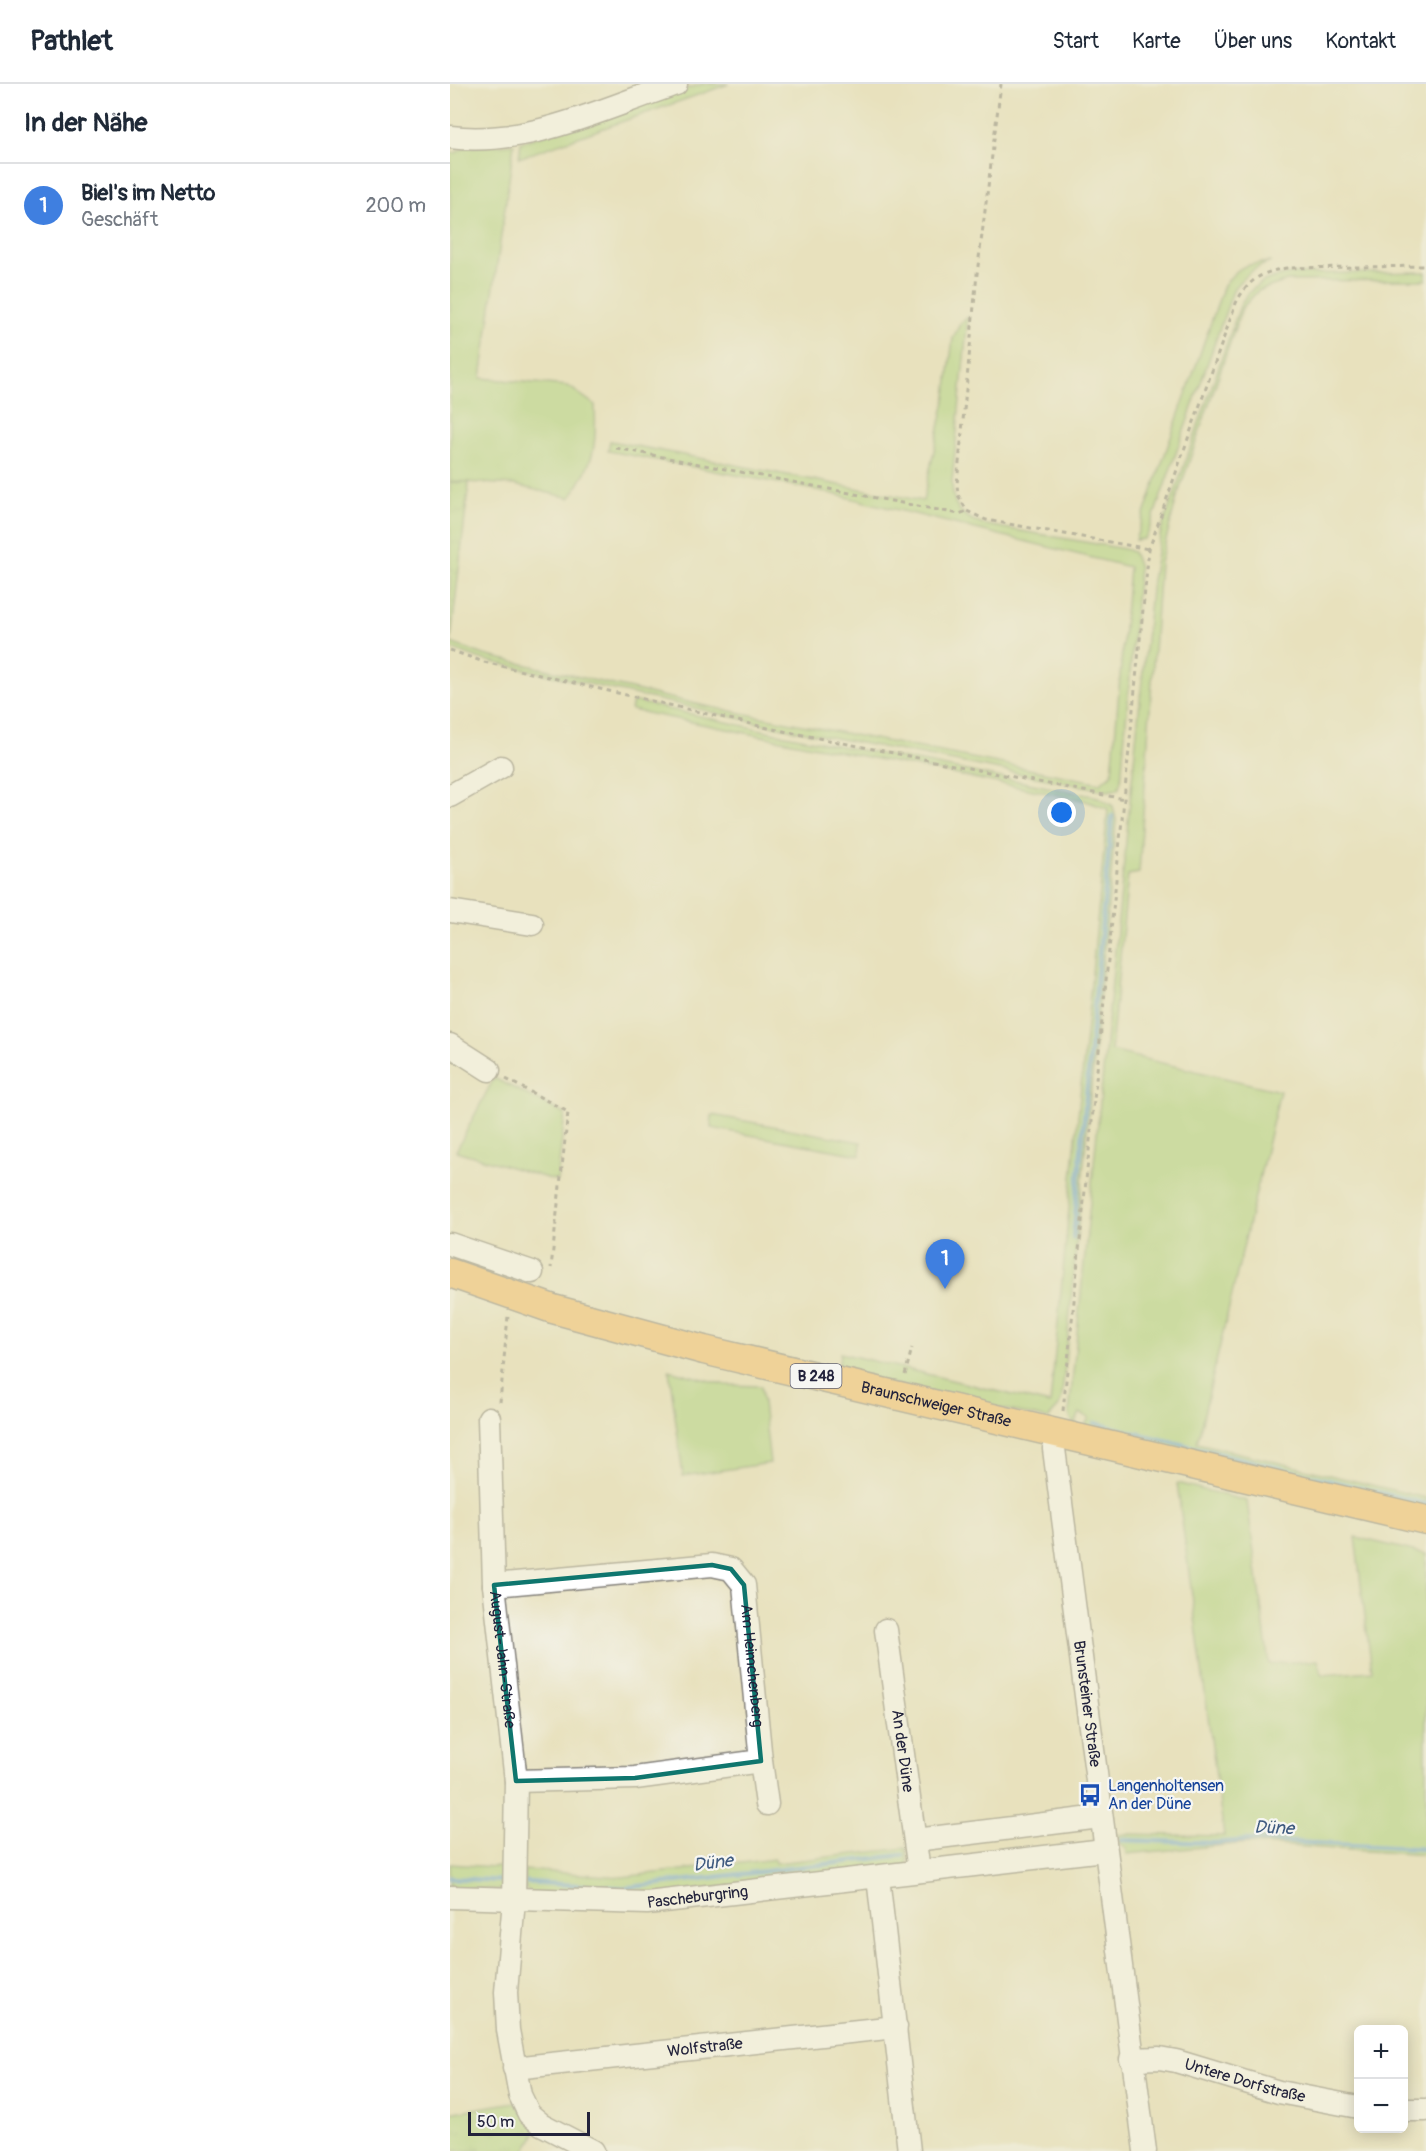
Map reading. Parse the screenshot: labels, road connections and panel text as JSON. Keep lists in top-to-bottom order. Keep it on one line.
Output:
{"streets":{"main road":["B 248","Braunschweiger Straße"],"street":["August-Jahn-Straße","Am Heimchenberg","Brunsteiner Straße","An der Düne","Pascheburgring","Wolfstraße","Untere Dorfstraße"]},"crossings":[["Braunschweiger Straße","Brunsteiner Straße"],["August-Jahn-Straße","Am Heimchenberg"],["August-Jahn-Straße","Pascheburgring"],["Brunsteiner Straße","Pascheburgring"],["Brunsteiner Straße","Untere Dorfstraße"],["An der Düne","Pascheburgring"]],"water":["Düne"],"places":{"bus stop":["Langenholtensen An der Düne"]},"scale_bar":"50 m","page":{"header":"Pathlet","nav":["Start","Karte","Über uns","Kontakt"],"heading":"In der Nähe","list":[{"mark":"1","name":"Biel's im Netto","note":"Geschäft","value":"200 m"}],"pins":"1","map_buttons":["+","−"],"scale":"50 m"}}
